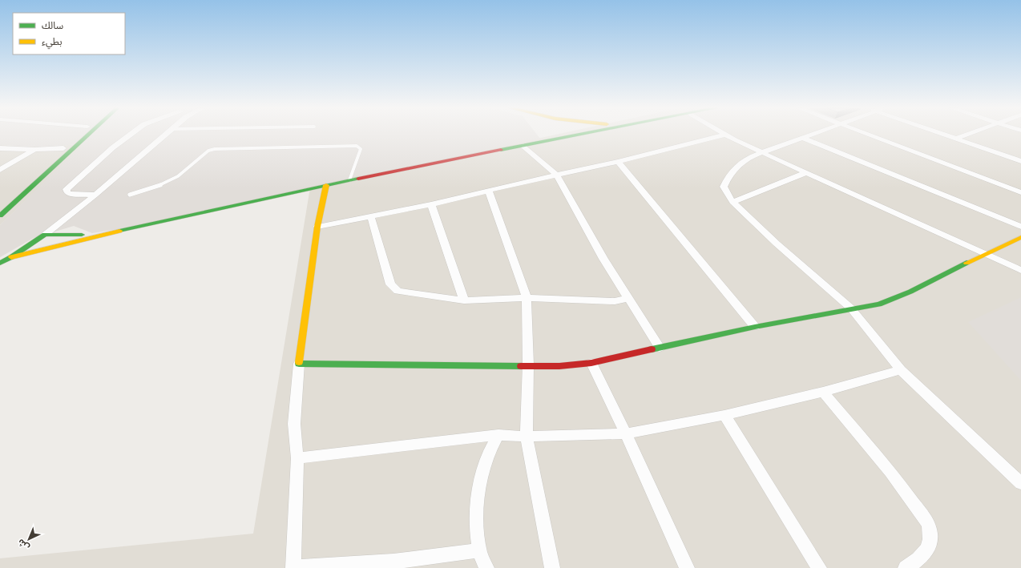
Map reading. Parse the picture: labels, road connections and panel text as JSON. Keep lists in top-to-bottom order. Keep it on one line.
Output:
{"legend":["سالك","بطيء"],"north":"bottom left"}
